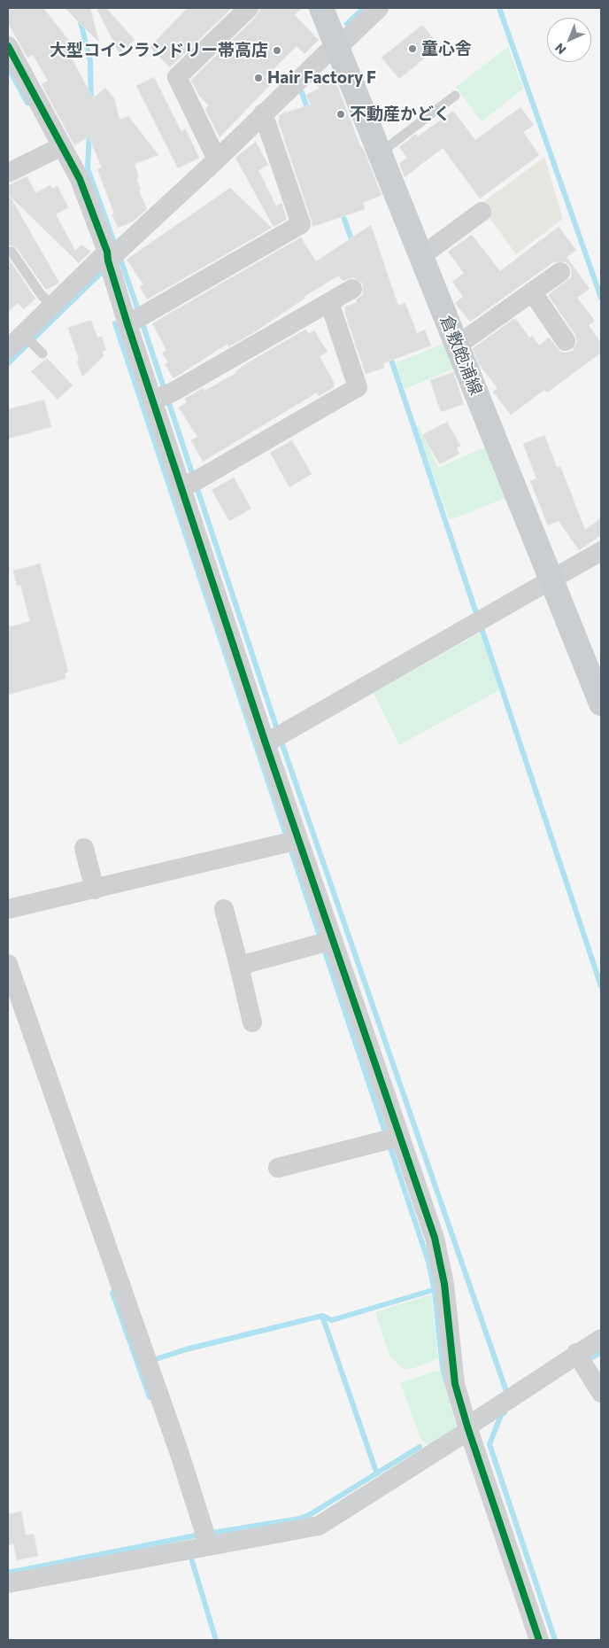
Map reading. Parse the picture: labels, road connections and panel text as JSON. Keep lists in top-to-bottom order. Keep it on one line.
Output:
{"streets":{"main road":["倉敷飽浦線"]},"places":["童心舎","大型コインランドリー帯高店","Hair Factory F","不動産かどく"],"north":"bottom left"}
